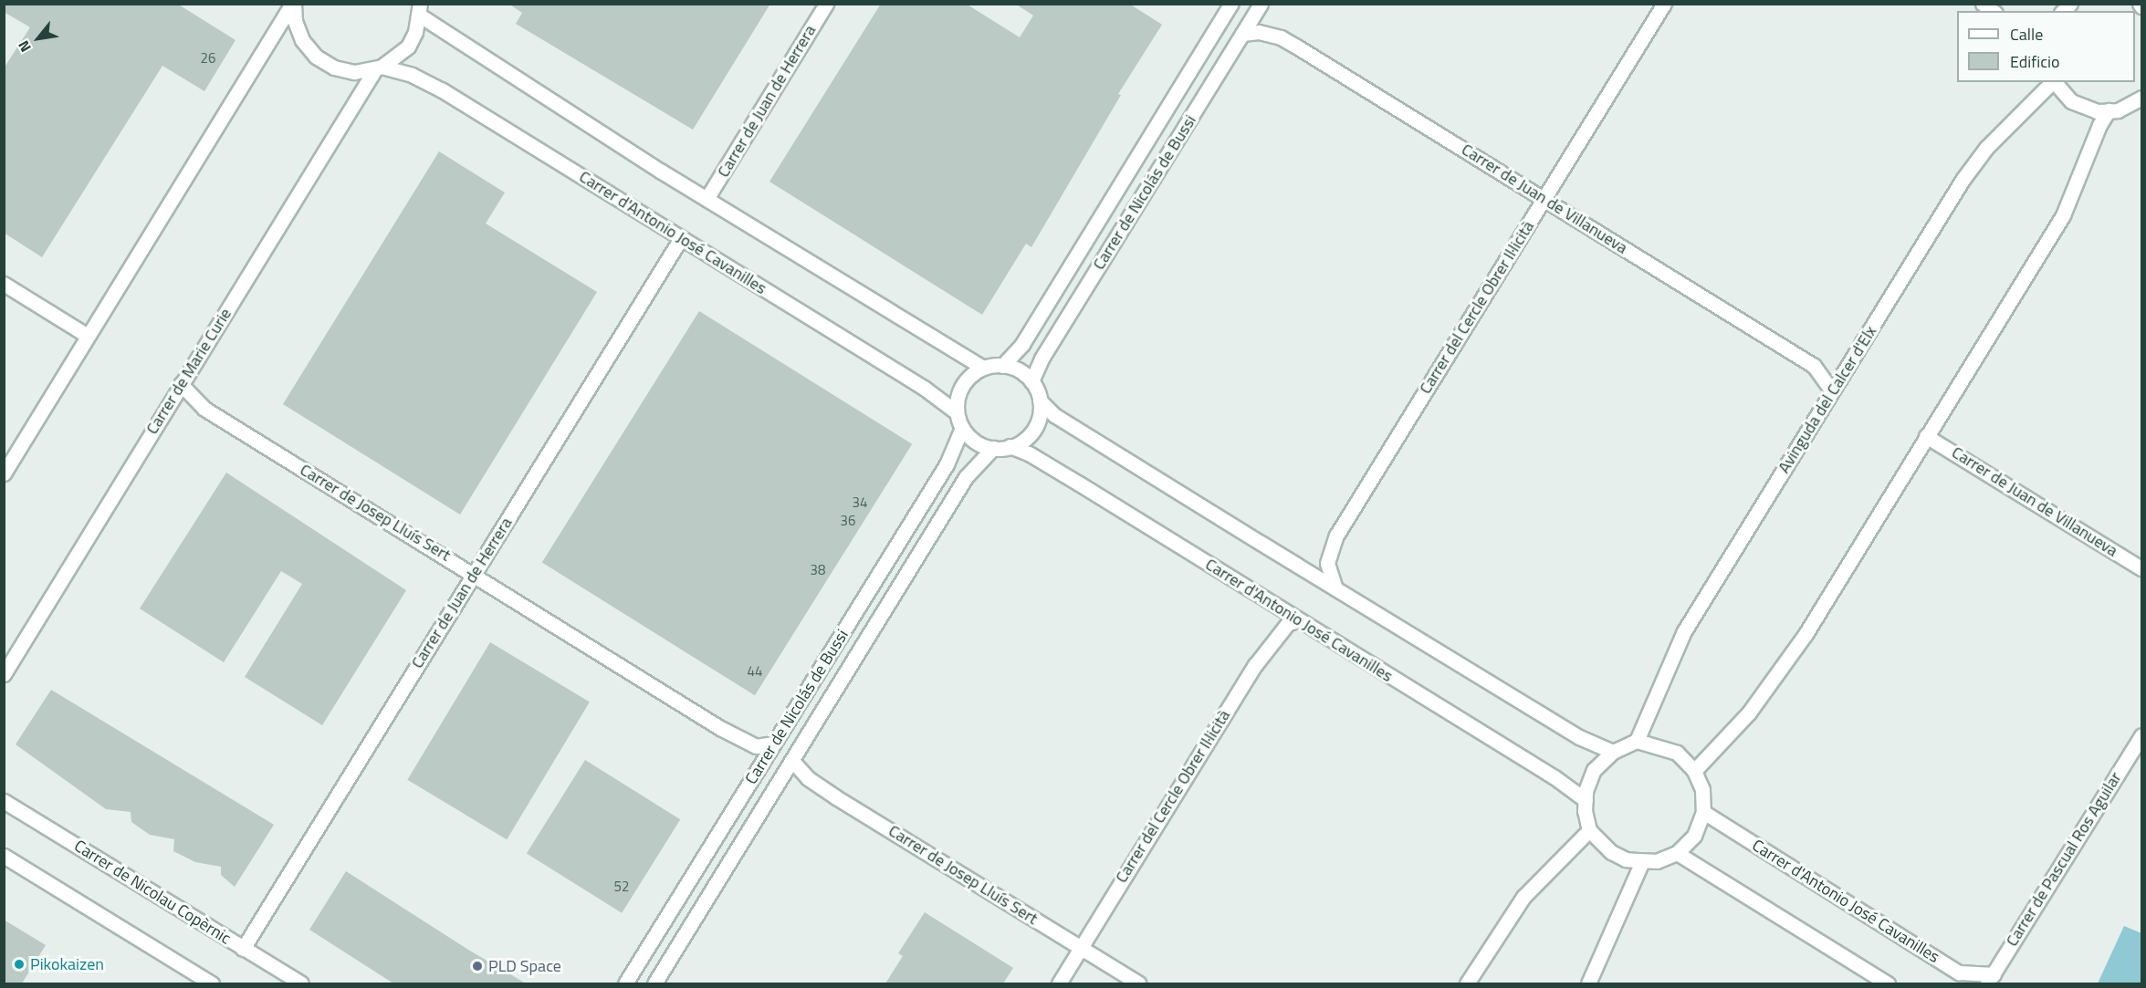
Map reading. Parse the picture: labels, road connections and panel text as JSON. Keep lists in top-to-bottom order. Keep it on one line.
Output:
{"streets":{"street":["Carrer de Juan de Herrera","Carrer de Nicolás de Bussi","Carrer de Juan de Villanueva","Carrer d'Antonio José Cavanilles","Carrer del Cercle Obrer Il·licità","Carrer de Marie Curie","Avinguda del Calcer d'Elx","Carrer de Josep Lluís Sert","Carrer de Pascual Ros Aguilar","Carrer de Nicolau Copèrnic"]},"crossings":[["Carrer de Juan de Herrera","Carrer d'Antonio José Cavanilles"],["Carrer de Juan de Herrera","Carrer de Josep Lluís Sert"],["Carrer de Juan de Herrera","Carrer de Nicolau Copèrnic"],["Carrer de Nicolás de Bussi","Carrer de Juan de Villanueva"],["Carrer de Nicolás de Bussi","Carrer d'Antonio José Cavanilles"],["Carrer de Nicolás de Bussi","Carrer de Josep Lluís Sert"],["Carrer de Juan de Villanueva","Carrer del Cercle Obrer Il·licità"],["Carrer de Juan de Villanueva","Avinguda del Calcer d'Elx"],["Carrer d'Antonio José Cavanilles","Carrer del Cercle Obrer Il·licità"],["Carrer d'Antonio José Cavanilles","Carrer de Marie Curie"],["Carrer d'Antonio José Cavanilles","Avinguda del Calcer d'Elx"],["Carrer d'Antonio José Cavanilles","Carrer de Pascual Ros Aguilar"],["Carrer del Cercle Obrer Il·licità","Carrer de Josep Lluís Sert"],["Carrer de Marie Curie","Carrer de Josep Lluís Sert"]],"places":["Pikokaizen","PLD Space"],"house_numbers":["26","34","36","38","44","52"],"legend":["Calle","Edificio"],"north":"bottom left"}
